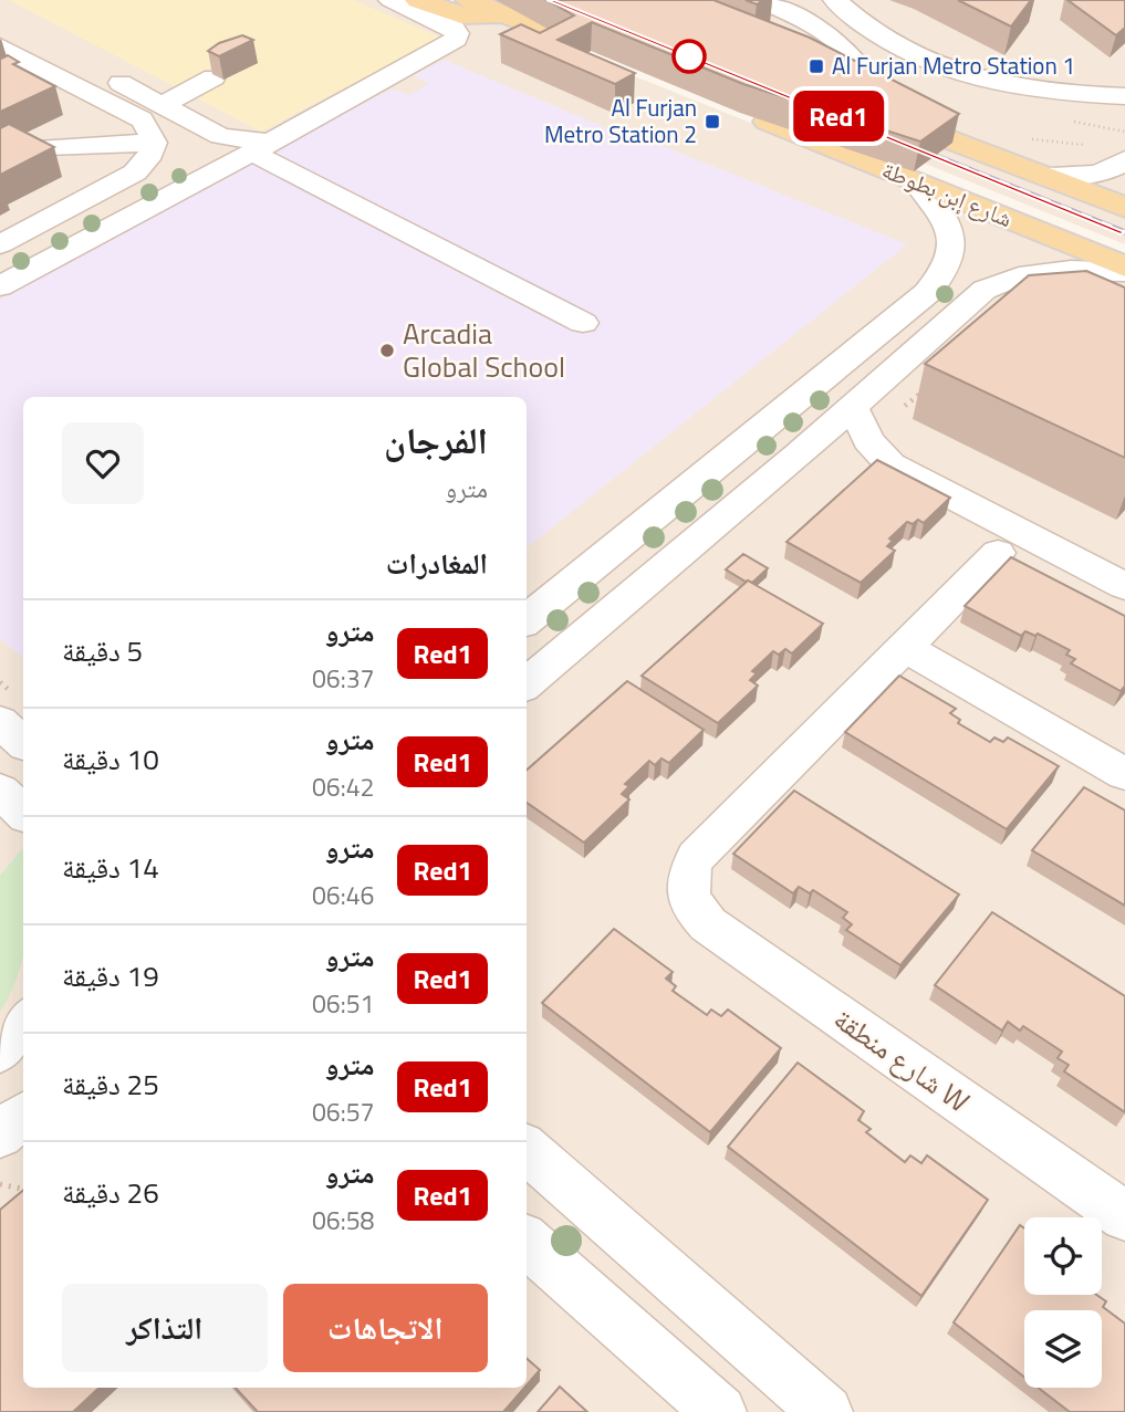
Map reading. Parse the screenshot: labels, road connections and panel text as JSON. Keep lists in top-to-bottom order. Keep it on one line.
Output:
{"streets":{"main road":["شارع إبن بطوطة"],"street":["شارع منطقة W"]},"places":{"transit":["Al Furjan Metro Station 1","Al Furjan Metro Station 2"],"other":["Arcadia Global School"]},"lines":["metro line Red1"],"page":{"on_map":"Red1","heading":[["الفرجان","مترو"],"المغادرات"],"list":[{"mark":"Red1","name":"مترو","note":"06:37","value":"5 دقيقة"},{"mark":"Red1","name":"مترو","note":"06:42","value":"10 دقيقة"},{"mark":"Red1","name":"مترو","note":"06:46","value":"14 دقيقة"},{"mark":"Red1","name":"مترو","note":"06:51","value":"19 دقيقة"},{"mark":"Red1","name":"مترو","note":"06:57","value":"25 دقيقة"},{"mark":"Red1","name":"مترو","note":"06:58","value":"26 دقيقة"}],"buttons":["الاتجاهات","التذاكر"]}}
